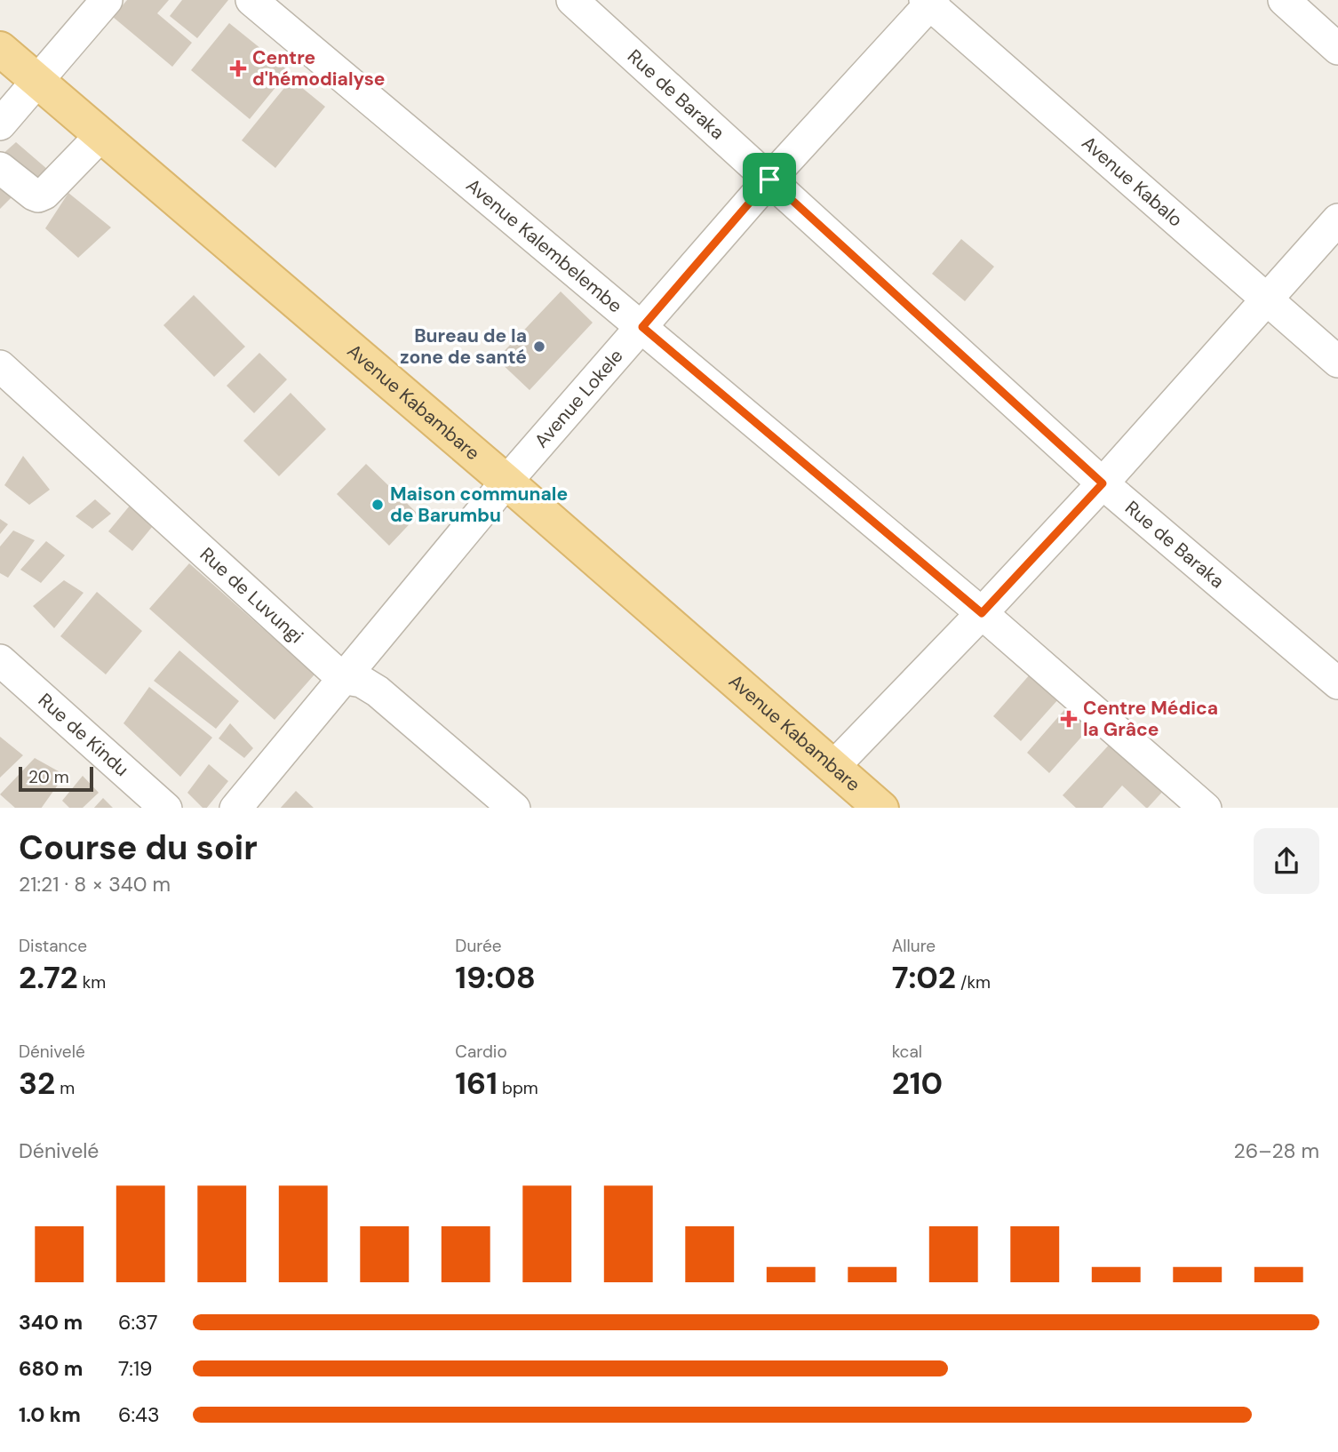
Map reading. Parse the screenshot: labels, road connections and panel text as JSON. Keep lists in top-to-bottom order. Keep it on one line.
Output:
{"streets":{"main road":["Avenue Kabambare"],"street":["Rue de Baraka","Avenue Kabalo","Avenue Kalembelembe","Avenue Lokele","Rue de Luvungi","Rue de Kindu"]},"crossings":[["Rue de Baraka","Avenue Lokele"],["Avenue Kabalo","Avenue Lokele"],["Avenue Kalembelembe","Avenue Lokele"],["Avenue Lokele","Avenue Kabambare"],["Avenue Lokele","Rue de Luvungi"]],"places":{"health":["Centre d'hémodialyse","Centre Médica la Grâce"],"other":["Bureau de la zone de santé","Maison communale de Barumbu"]},"scale_bar":"20 m","page":{"scale":"20 m","heading":["Course du soir","21:21 · 8 × 340 m"],"stats":[["Distance","2.72 km"],["Durée","19:08"],["Allure","7:02 /km"],["Dénivelé","32 m"],["Cardio","161 bpm"],["kcal","210"]],"chart":["Dénivelé","26–28 m"],"list":[{"name":"340 m","note":"6:37"},{"name":"680 m","note":"7:19"},{"name":"1.0 km","note":"6:43"}]}}
